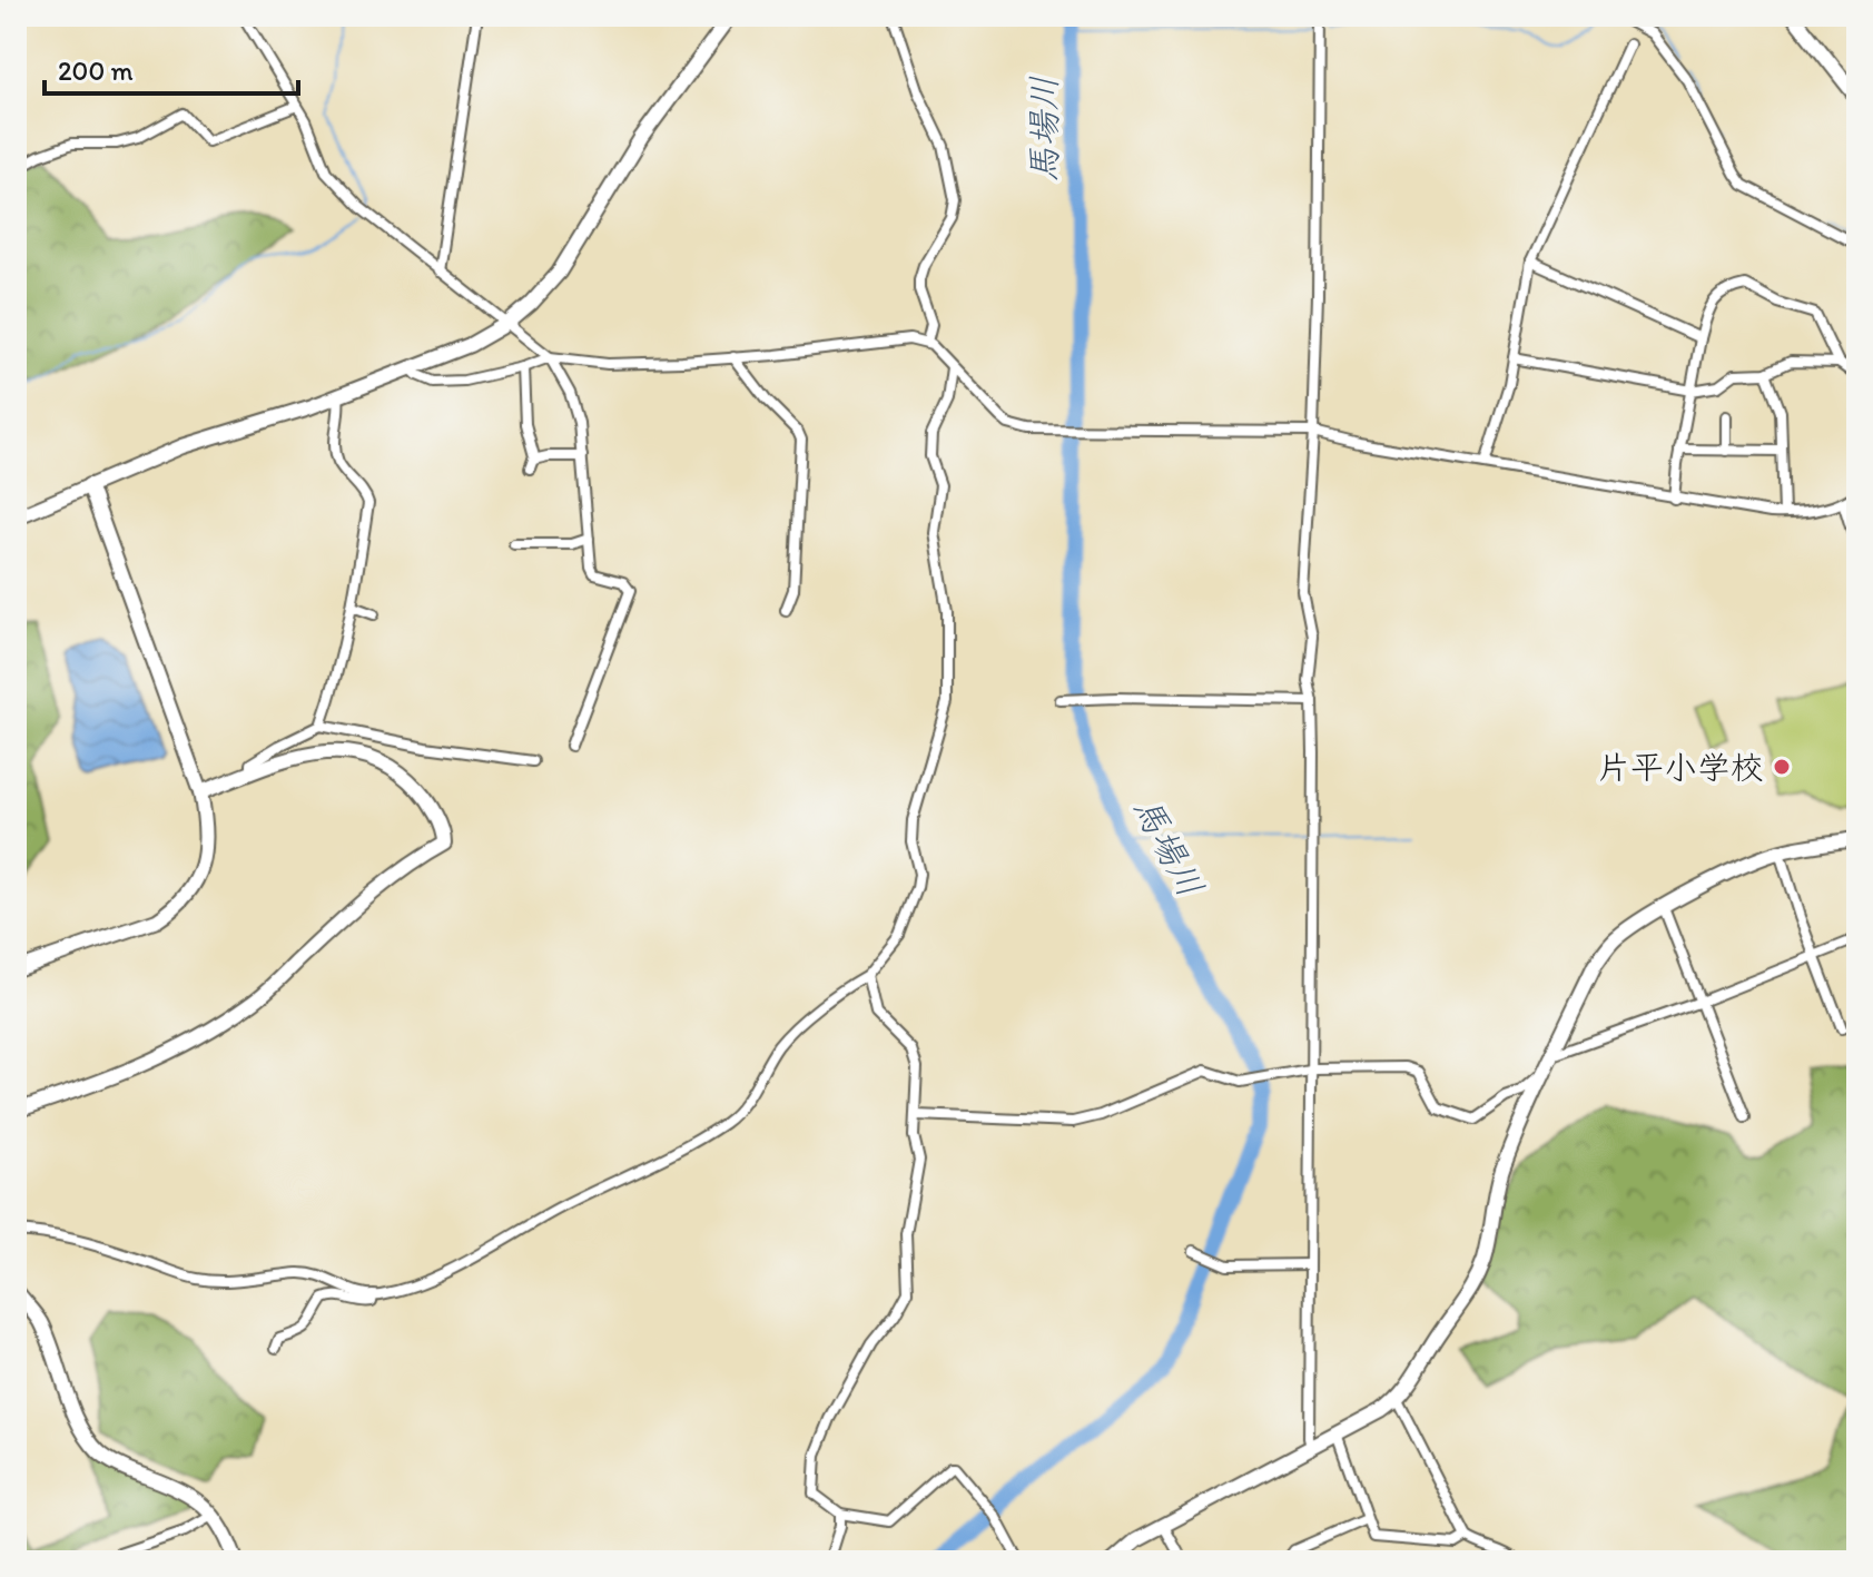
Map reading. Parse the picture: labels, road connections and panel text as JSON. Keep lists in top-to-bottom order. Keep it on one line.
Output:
{"water":["馬場川"],"places":["片平小学校"],"scale_bar":"200 m"}
